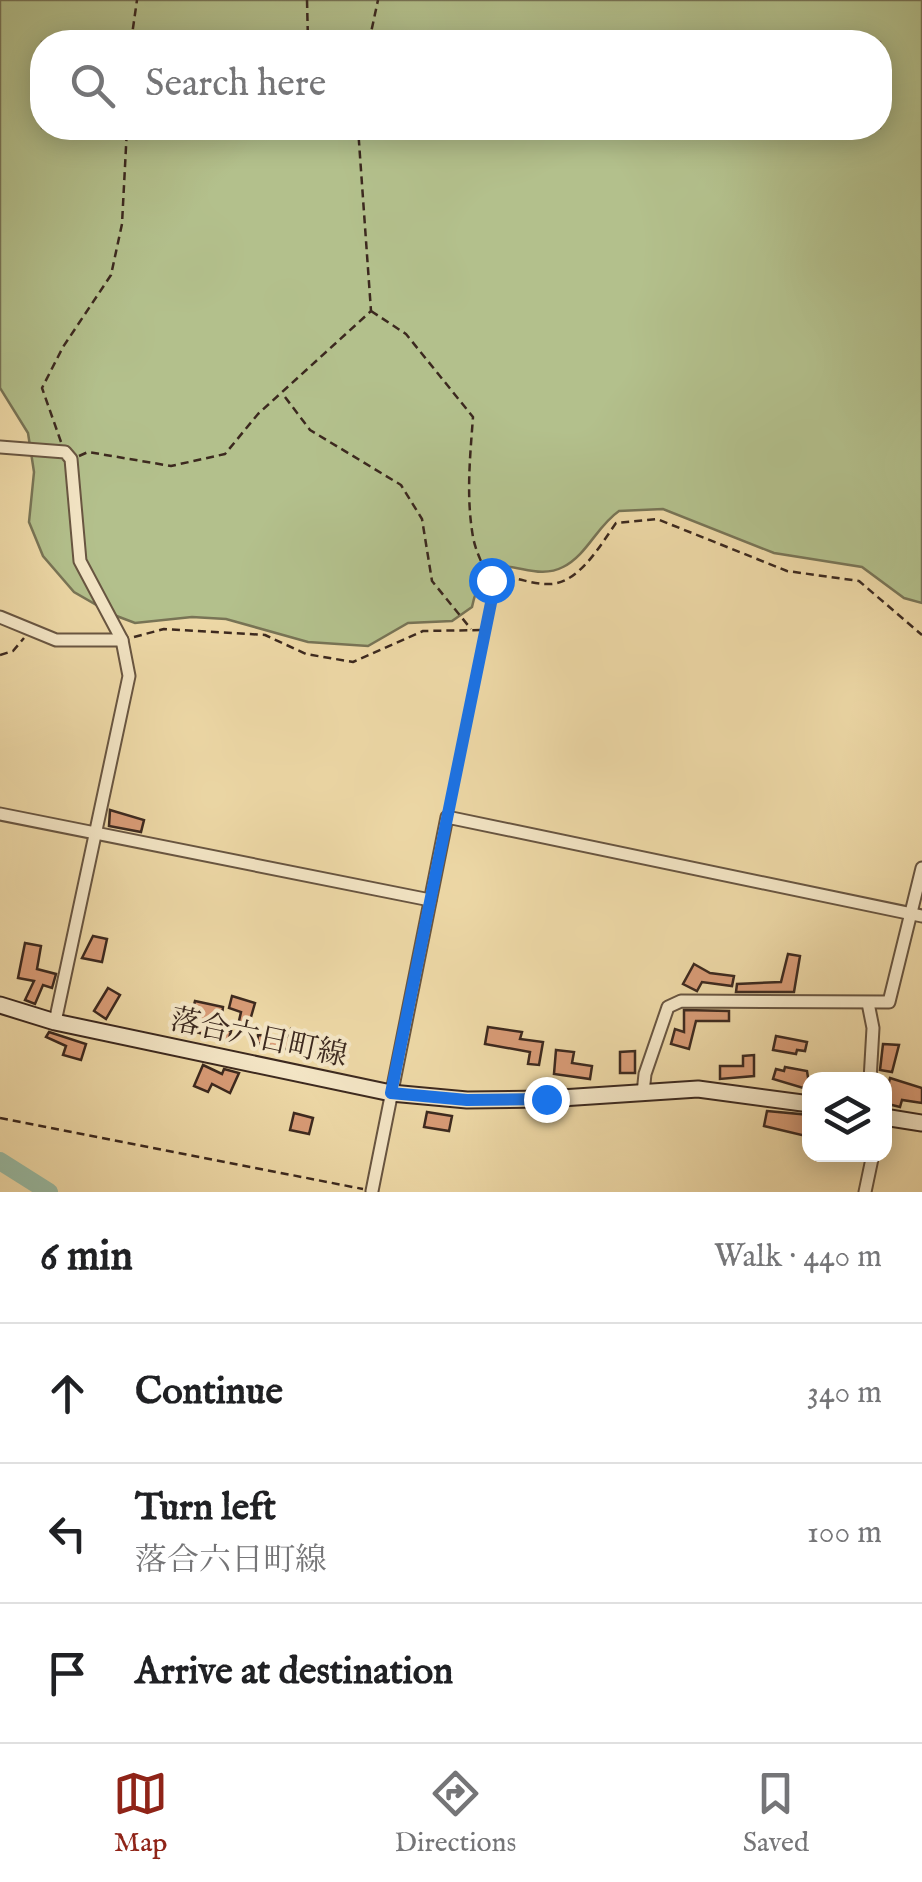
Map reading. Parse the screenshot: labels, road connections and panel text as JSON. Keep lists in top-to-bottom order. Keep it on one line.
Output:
{"streets":{"main road":["落合六日町線"]},"page":{"search":"Search here","heading":["6 min","Walk · 440 m"],"list":[["Continue","340 m"],["Turn left","落合六日町線","100 m"],"Arrive at destination"],"nav":["Map","Directions","Saved"]}}
